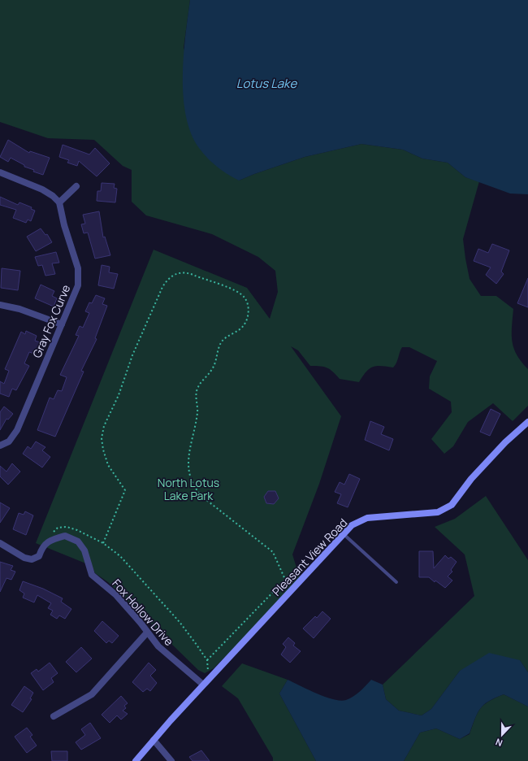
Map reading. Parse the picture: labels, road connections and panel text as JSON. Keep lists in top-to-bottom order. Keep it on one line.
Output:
{"streets":{"street":["Gray Fox Curve","Pleasant View Road","Fox Hollow Drive"]},"crossings":[["Pleasant View Road","Fox Hollow Drive"]],"water":["Lotus Lake"],"parks":["North Lotus Lake Park"],"north":"bottom"}
